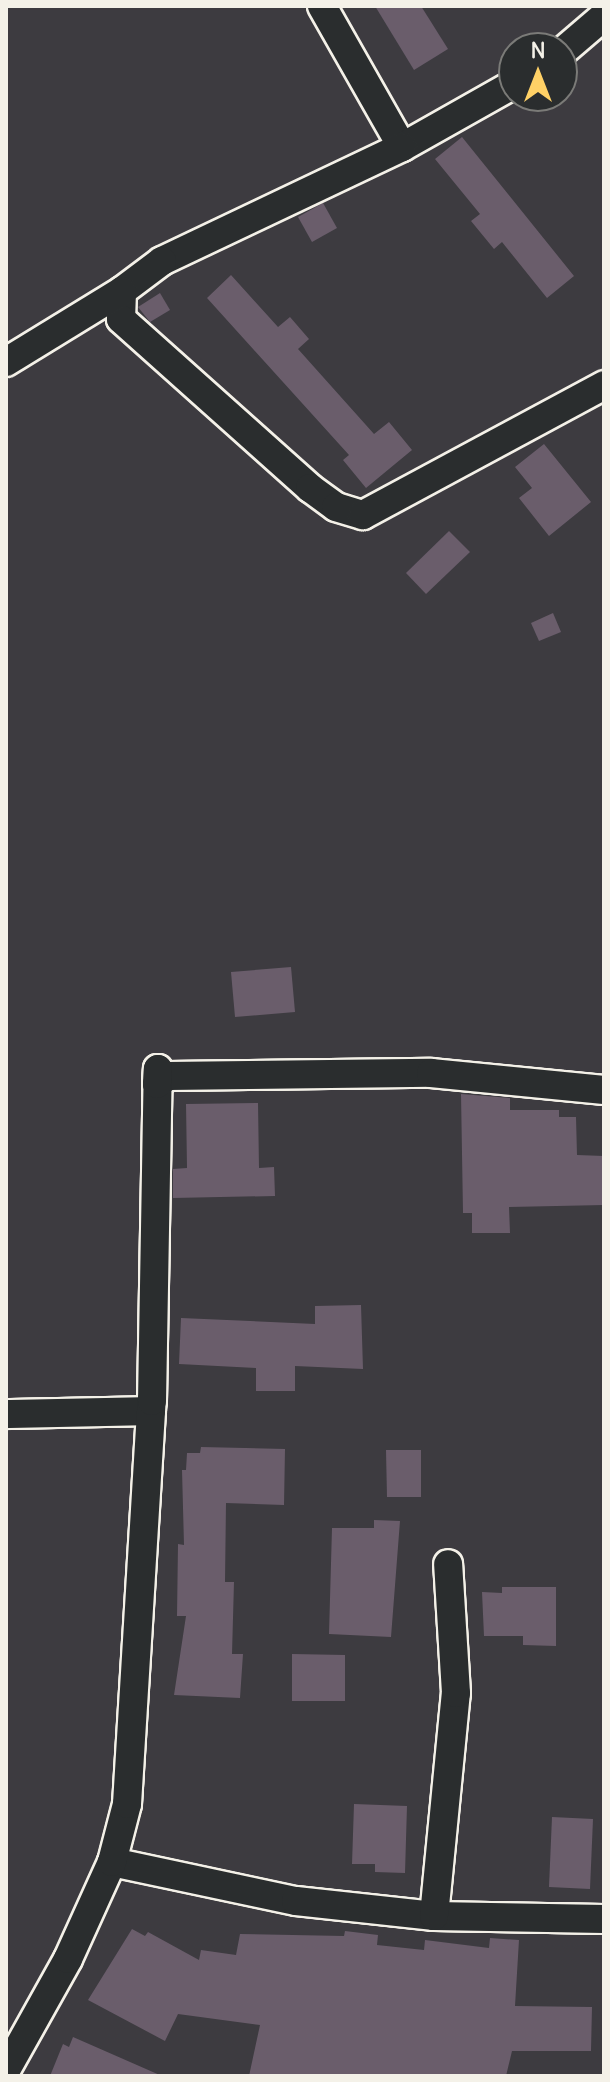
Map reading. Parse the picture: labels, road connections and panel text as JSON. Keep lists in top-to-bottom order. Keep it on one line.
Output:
{"north":"top"}
